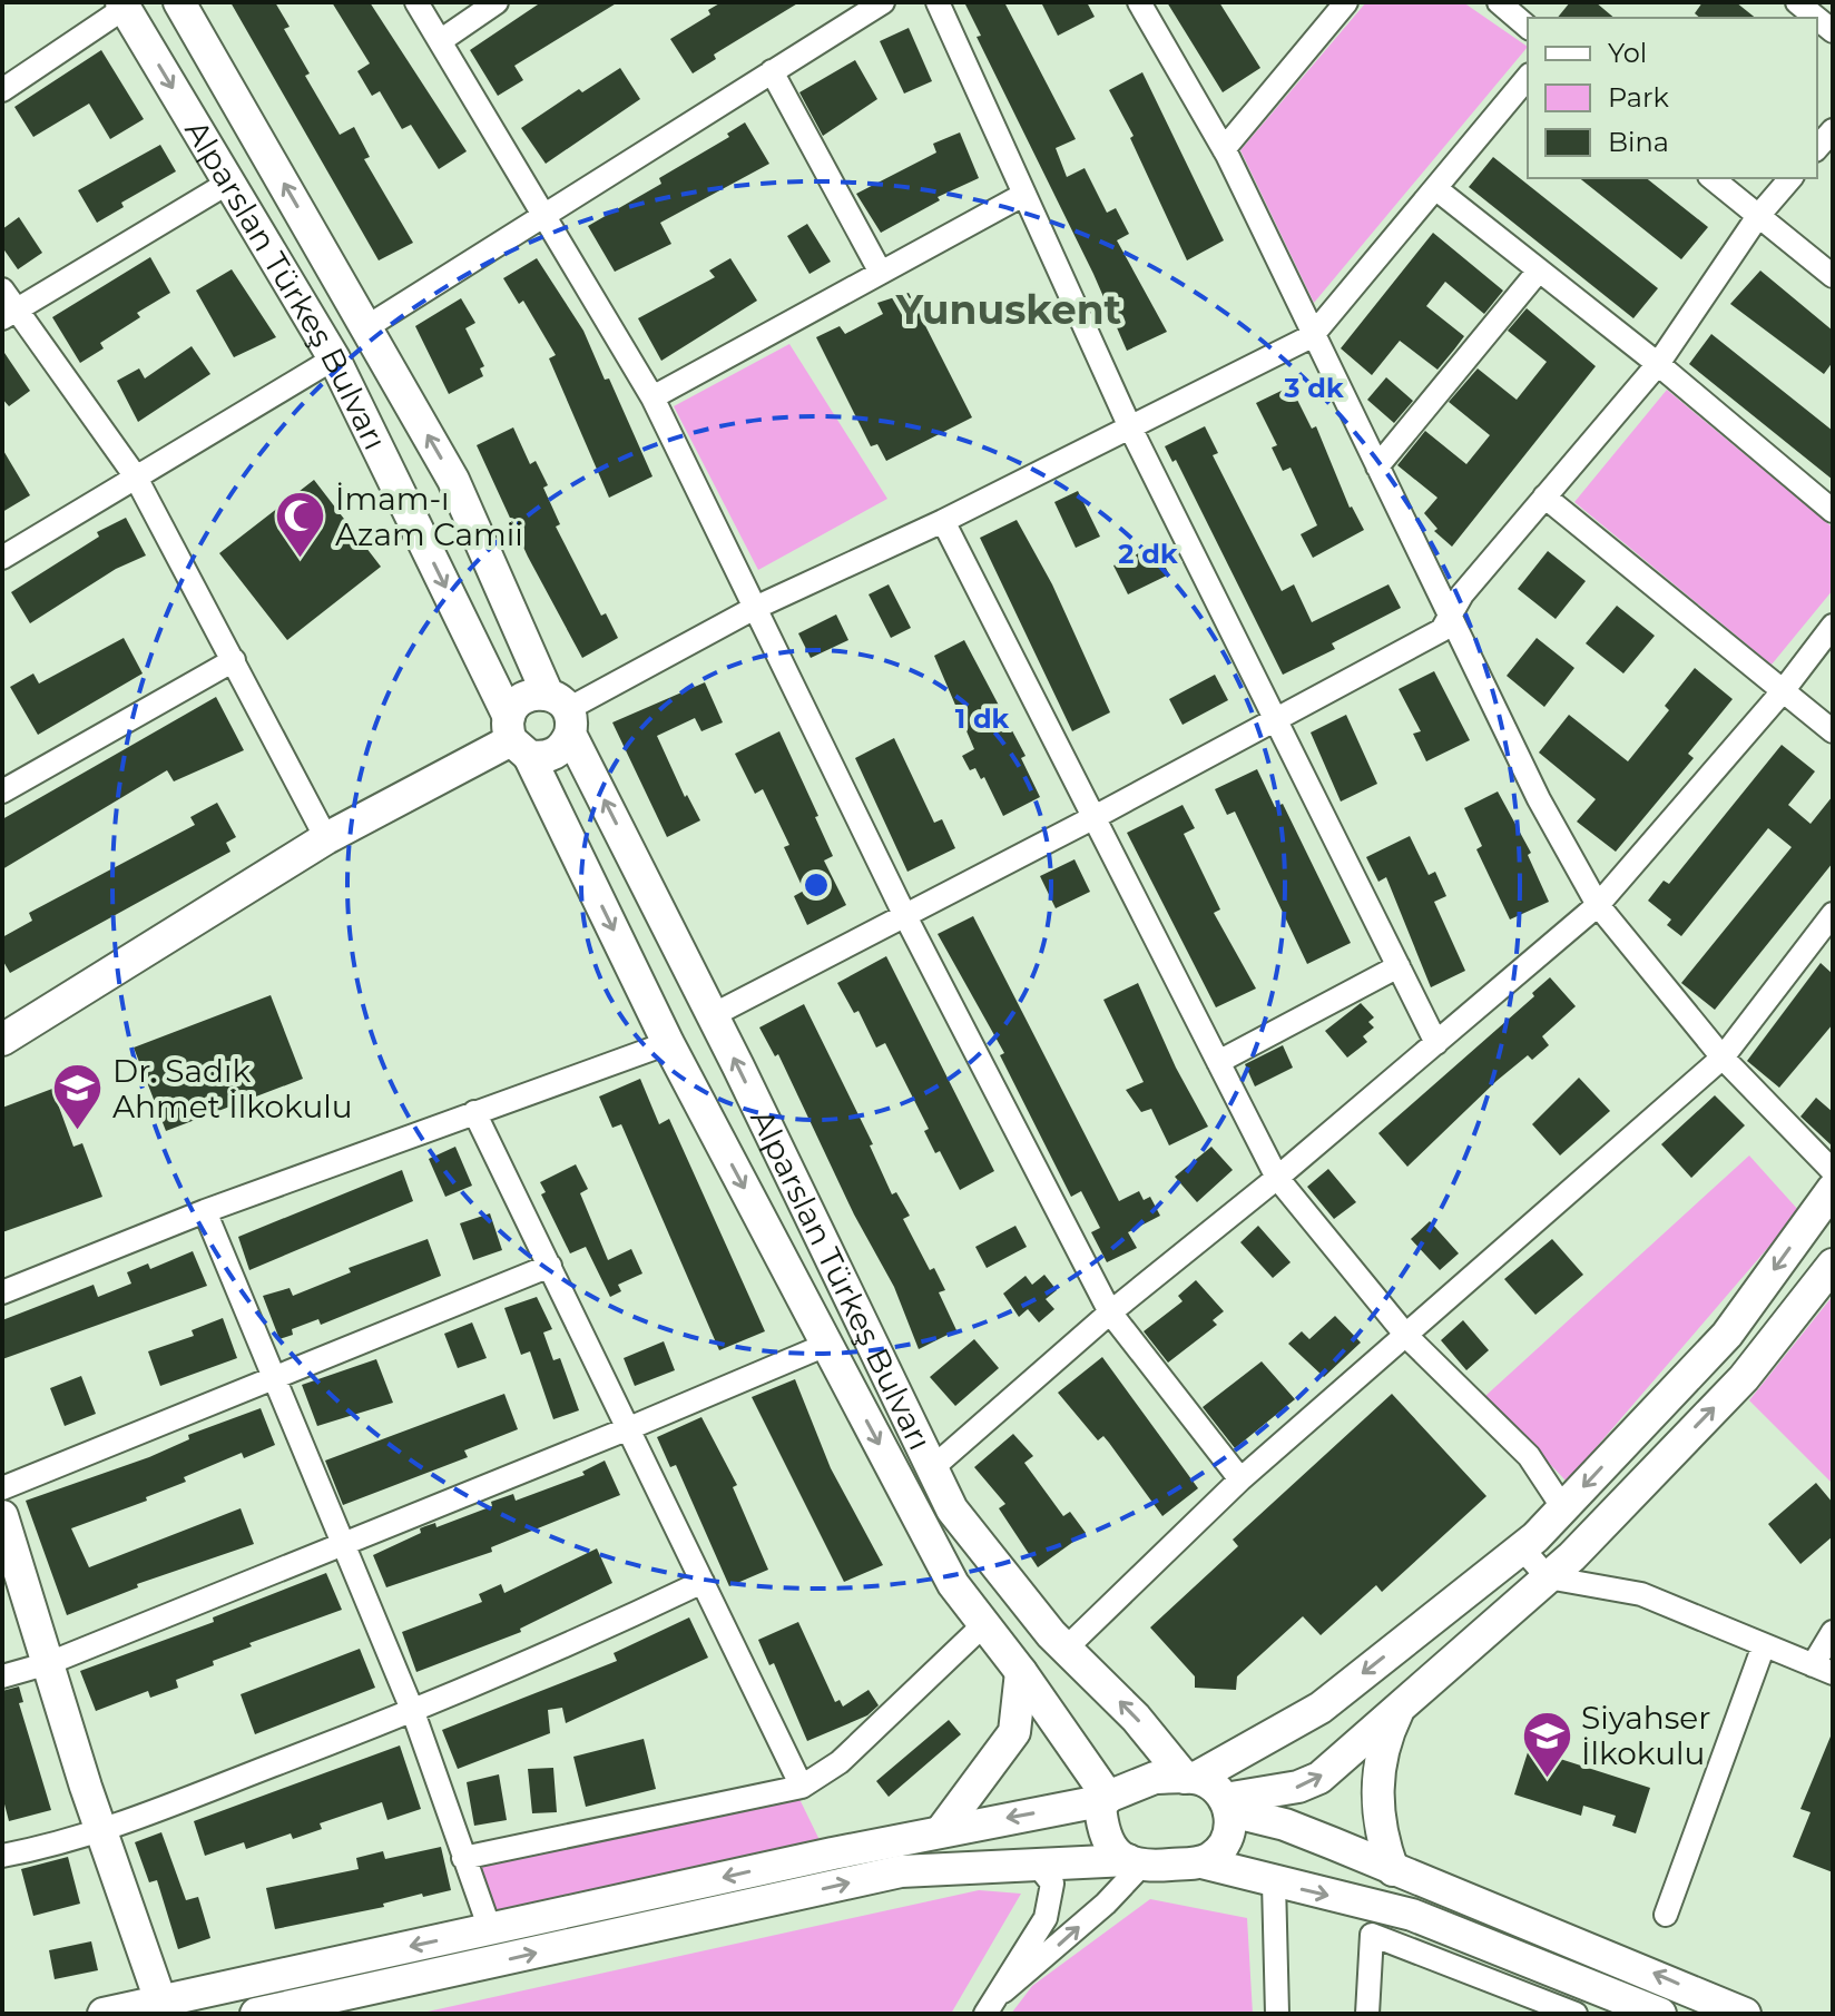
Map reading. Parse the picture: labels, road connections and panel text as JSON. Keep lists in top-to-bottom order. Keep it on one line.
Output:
{"streets":{"main road":["Alparslan Türkeş Bulvarı"]},"districts":["Yunuskent"],"places":{"mosque":["İmam-ı Azam Camii"],"school or university":["Dr. Sadık Ahmet İlkokulu","Siyahser İlkokulu"]},"legend":["Yol","Park","Bina"],"rings":["3 dk","2 dk","1 dk"]}
